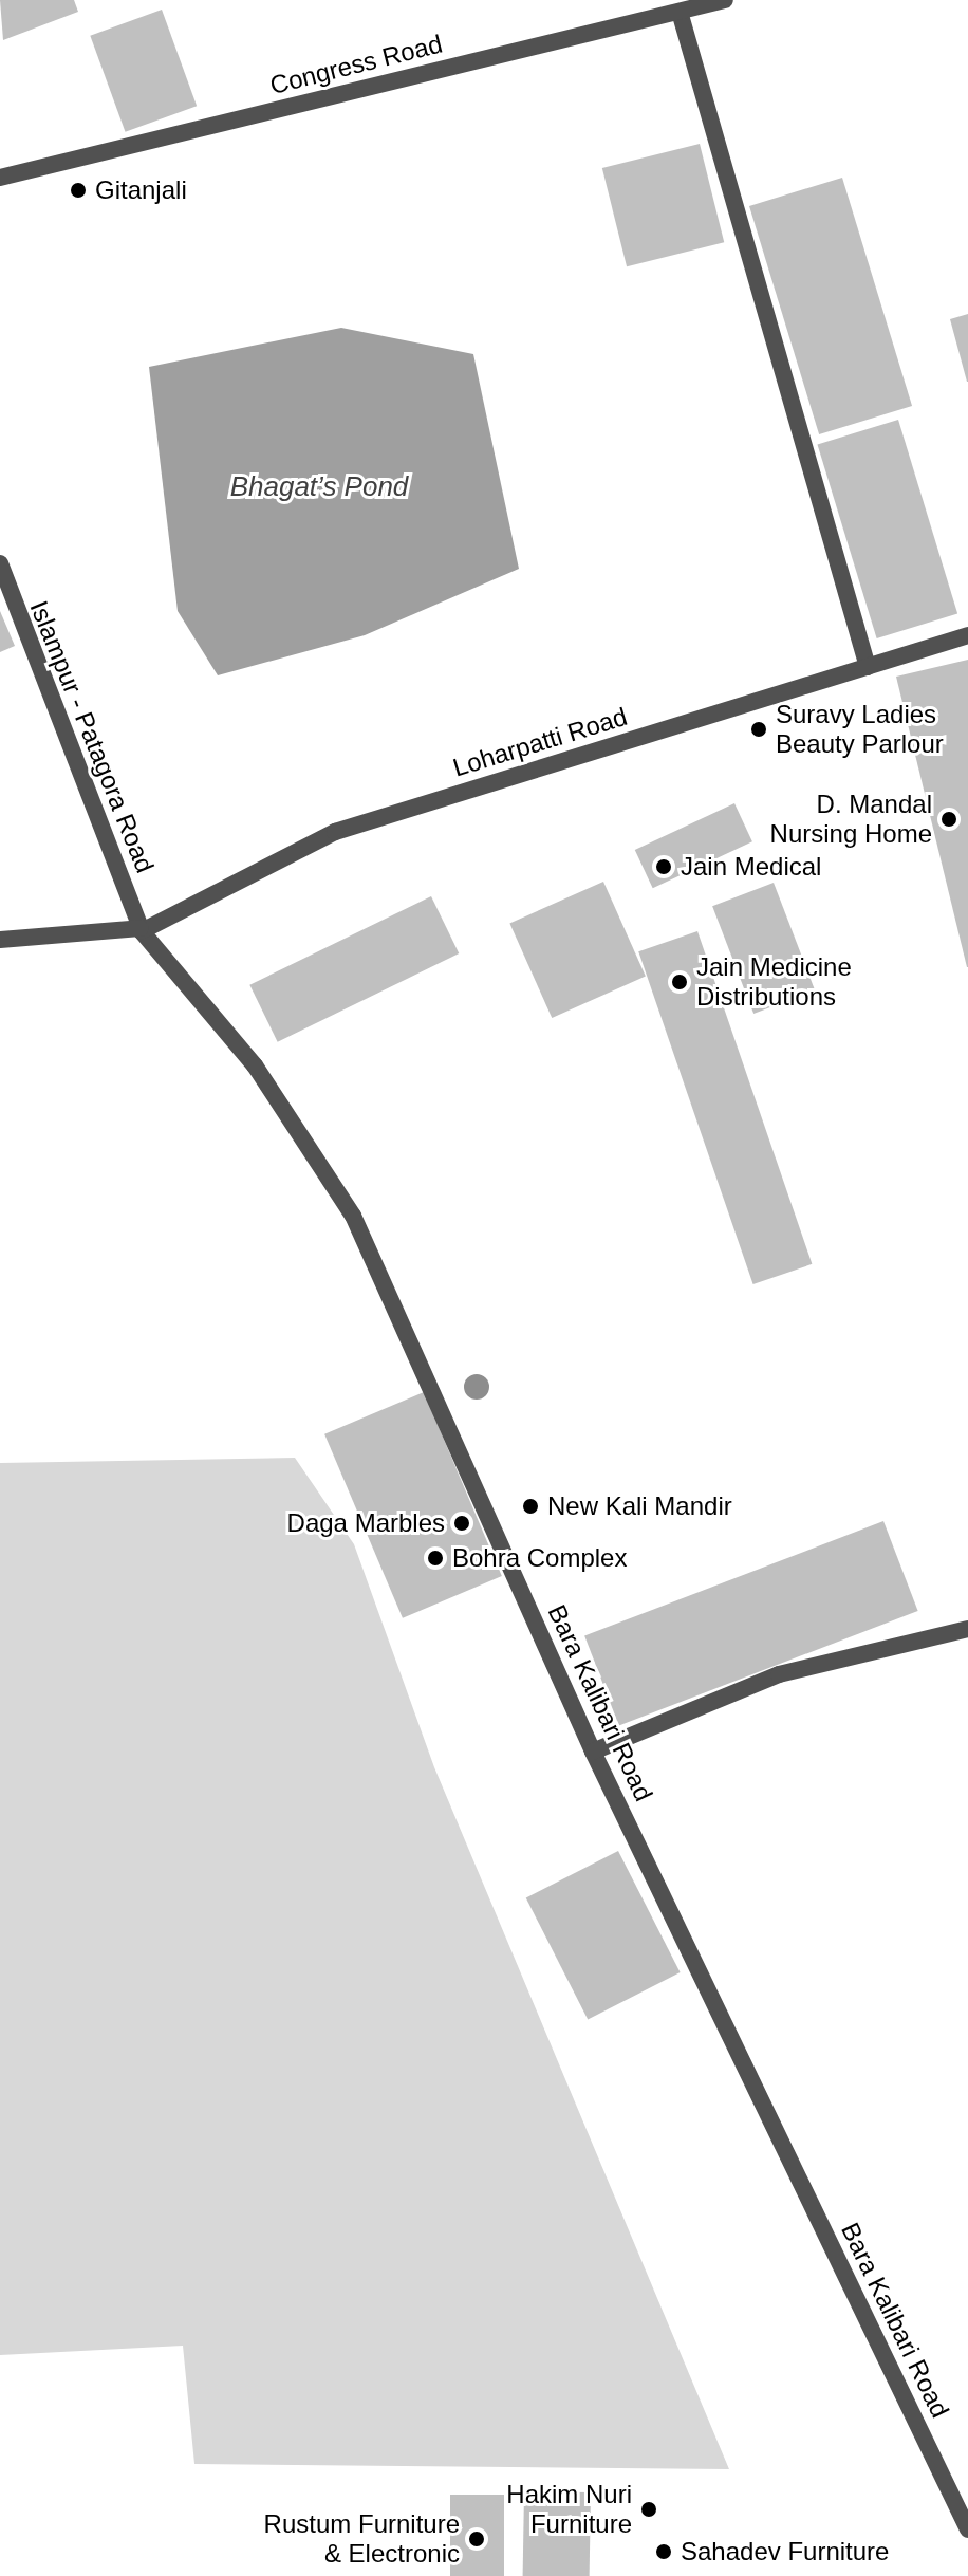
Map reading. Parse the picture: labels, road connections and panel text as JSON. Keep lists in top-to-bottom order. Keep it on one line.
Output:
{"streets":{"street":["Congress Road","Islampur - Patagora Road","Loharpatti Road","Bara Kalibari Road"]},"crossings":[["Islampur - Patagora Road","Loharpatti Road"],["Islampur - Patagora Road","Bara Kalibari Road"],["Loharpatti Road","Bara Kalibari Road"]],"water":["Bhagat’s Pond"],"places":["Gitanjali","Suravy Ladies Beauty Parlour","D. Mandal Nursing Home","Jain Medical","Jain Medicine Distributions","New Kali Mandir","Daga Marbles","Bohra Complex","Hakim Nuri Furniture","Rustum Furniture & Electronic","Sahadev Furniture"]}
